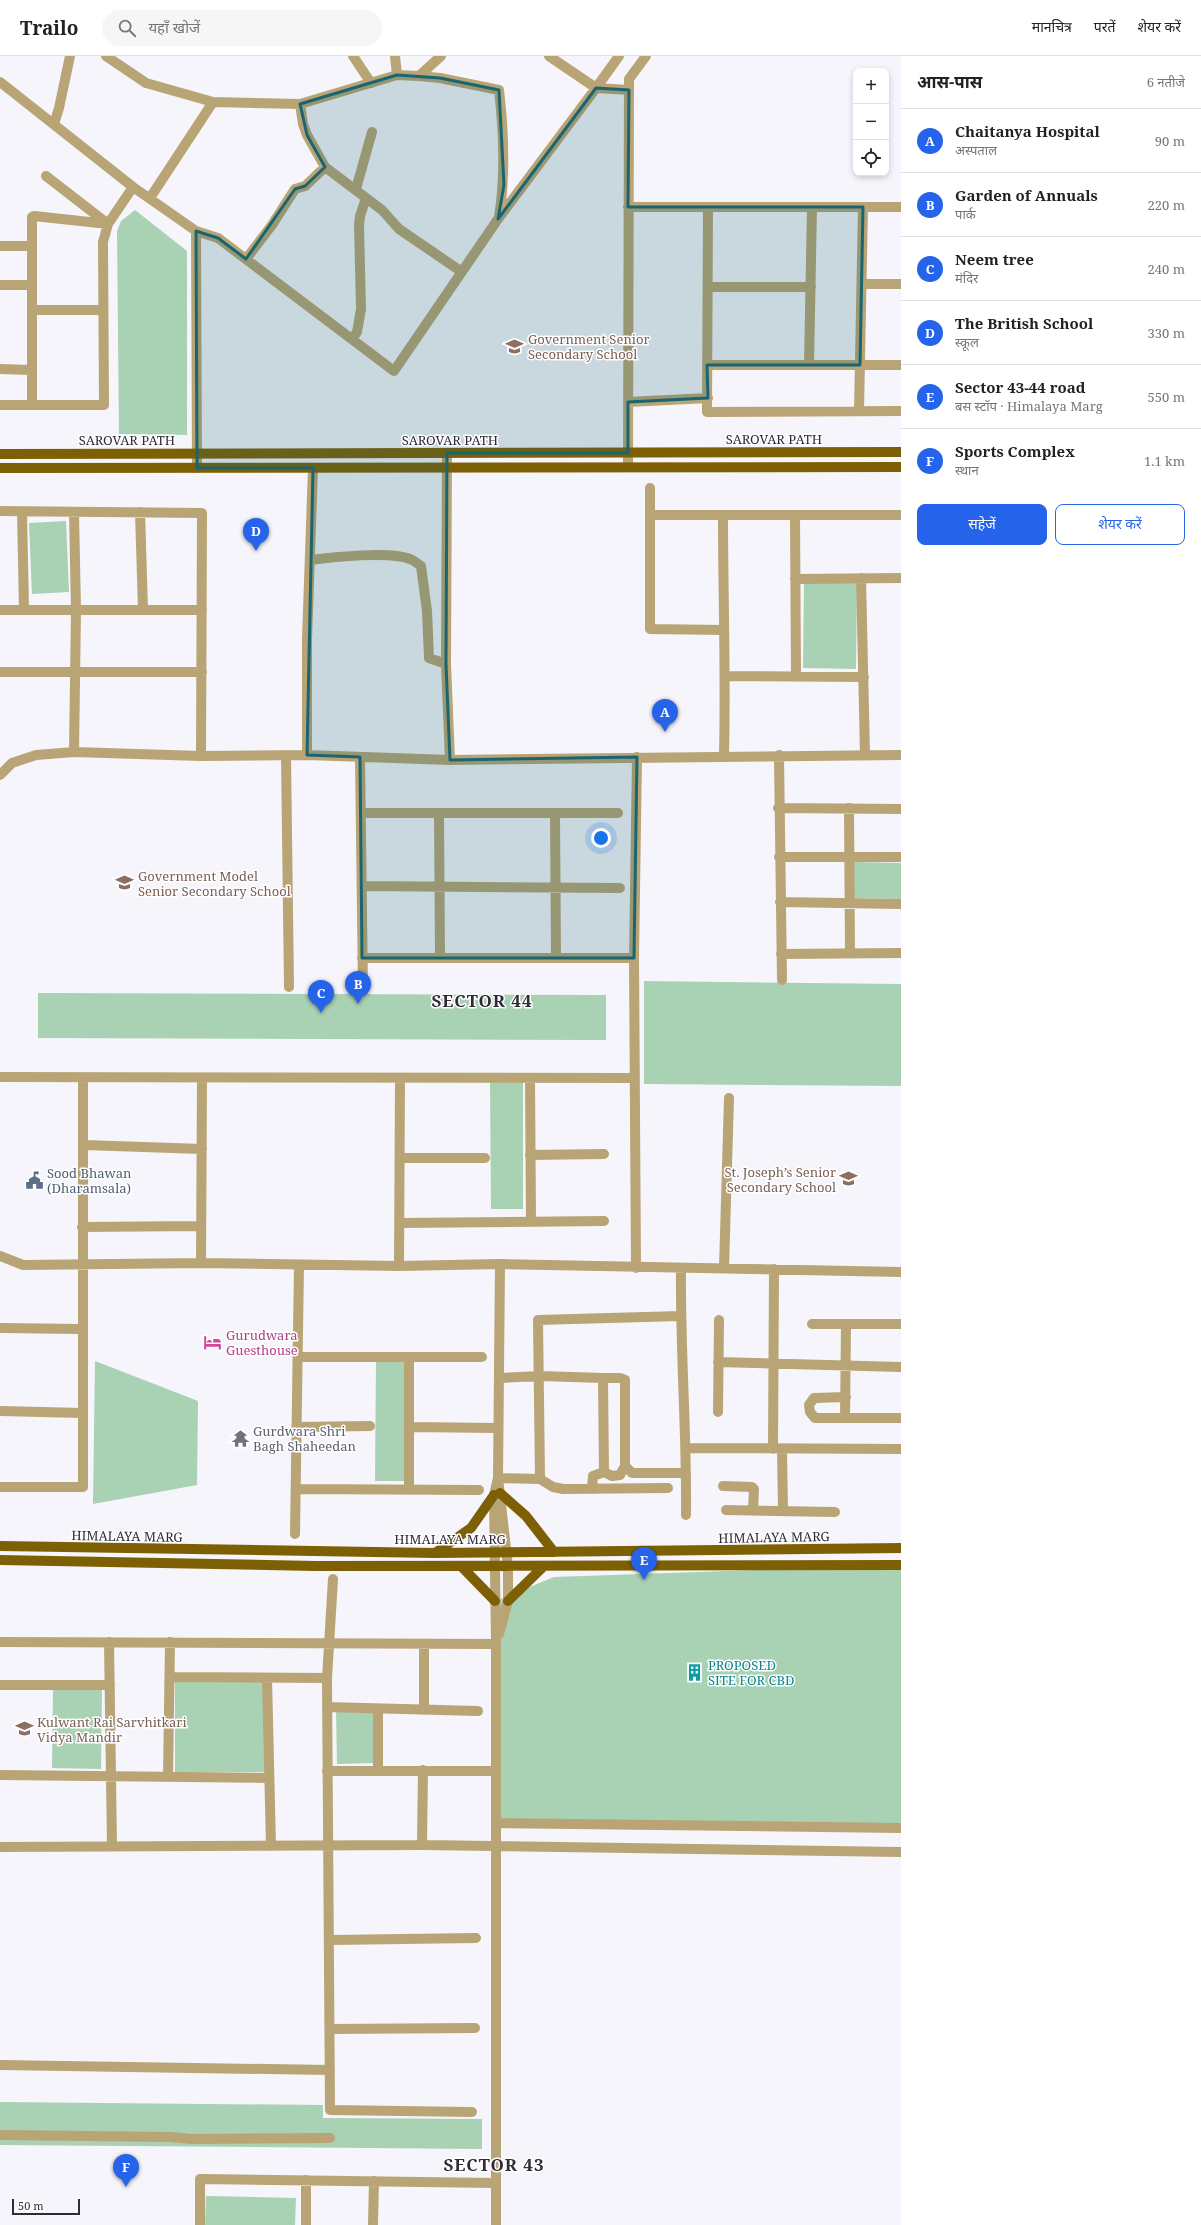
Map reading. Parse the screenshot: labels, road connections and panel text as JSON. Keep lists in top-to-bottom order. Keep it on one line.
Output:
{"streets":{"main road":["SAROVAR PATH","HIMALAYA MARG"]},"districts":["SECTOR 44","SECTOR 43"],"places":{"school or university":["Government Senior Secondary School","Government Model Senior Secondary School","St. Joseph’s Senior Secondary School","Kulwant Rai Sarvhitkari Vidya Mandir"],"public building":["Sood Bhawan (Dharamsala)"],"hotel":["Gurudwara Guesthouse"],"temple":["Gurdwara Shri Bagh Shaheedan"],"building":["PROPOSED SITE FOR CBD"]},"scale_bar":"50 m","page":{"header":"Trailo","search":"यहाँ खोजें","nav":["मानचित्र","परतें","शेयर करें"],"heading":["आस-पास","6 नतीजे"],"map_buttons":["+","−"],"list":[{"mark":"A","name":"Chaitanya Hospital","note":"अस्पताल","value":"90 m"},{"mark":"B","name":"Garden of Annuals","note":"पार्क","value":"220 m"},{"mark":"C","name":"Neem tree","note":"मंदिर","value":"240 m"},{"mark":"D","name":"The British School","note":"स्कूल","value":"330 m"},{"mark":"E","name":"Sector 43-44 road","note":"बस स्टॉप · Himalaya Marg","value":"550 m"},{"mark":"F","name":"Sports Complex","note":"स्थान","value":"1.1 km"}],"buttons":["सहेजें","शेयर करें"],"pins":["D","A","B","C","E","F"],"scale":"50 m"}}
